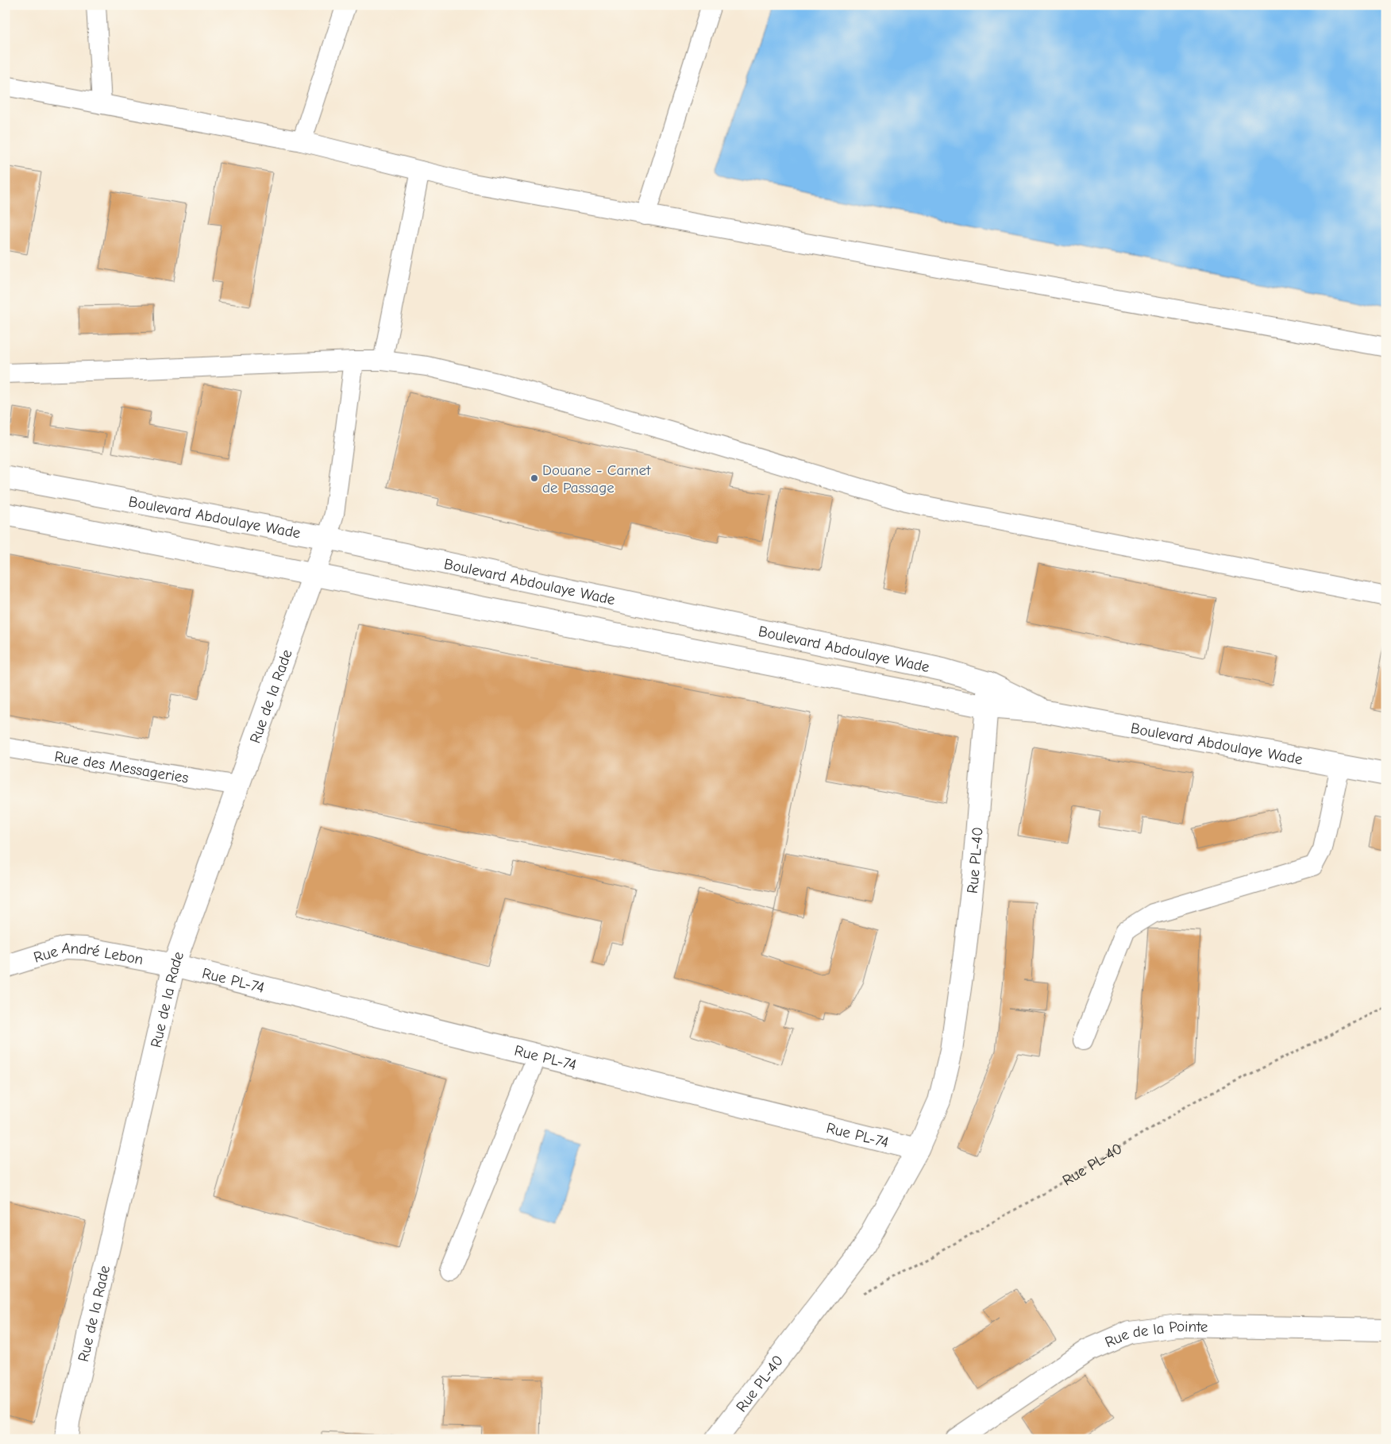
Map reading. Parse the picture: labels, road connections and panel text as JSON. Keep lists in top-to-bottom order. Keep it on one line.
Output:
{"streets":{"street":["Boulevard Abdoulaye Wade","Rue de la Rade","Rue PL-40","Rue André Lebon","Rue PL-74","Rue de la Pointe"],"lane":["Rue des Messageries"]},"crossings":[["Boulevard Abdoulaye Wade","Rue de la Rade"],["Boulevard Abdoulaye Wade","Rue PL-40"],["Rue de la Rade","Rue des Messageries"],["Rue de la Rade","Rue André Lebon"],["Rue de la Rade","Rue PL-74"],["Rue PL-40","Rue PL-74"],["Rue André Lebon","Rue PL-74"]],"places":["Douane - Carnet de Passage"]}
